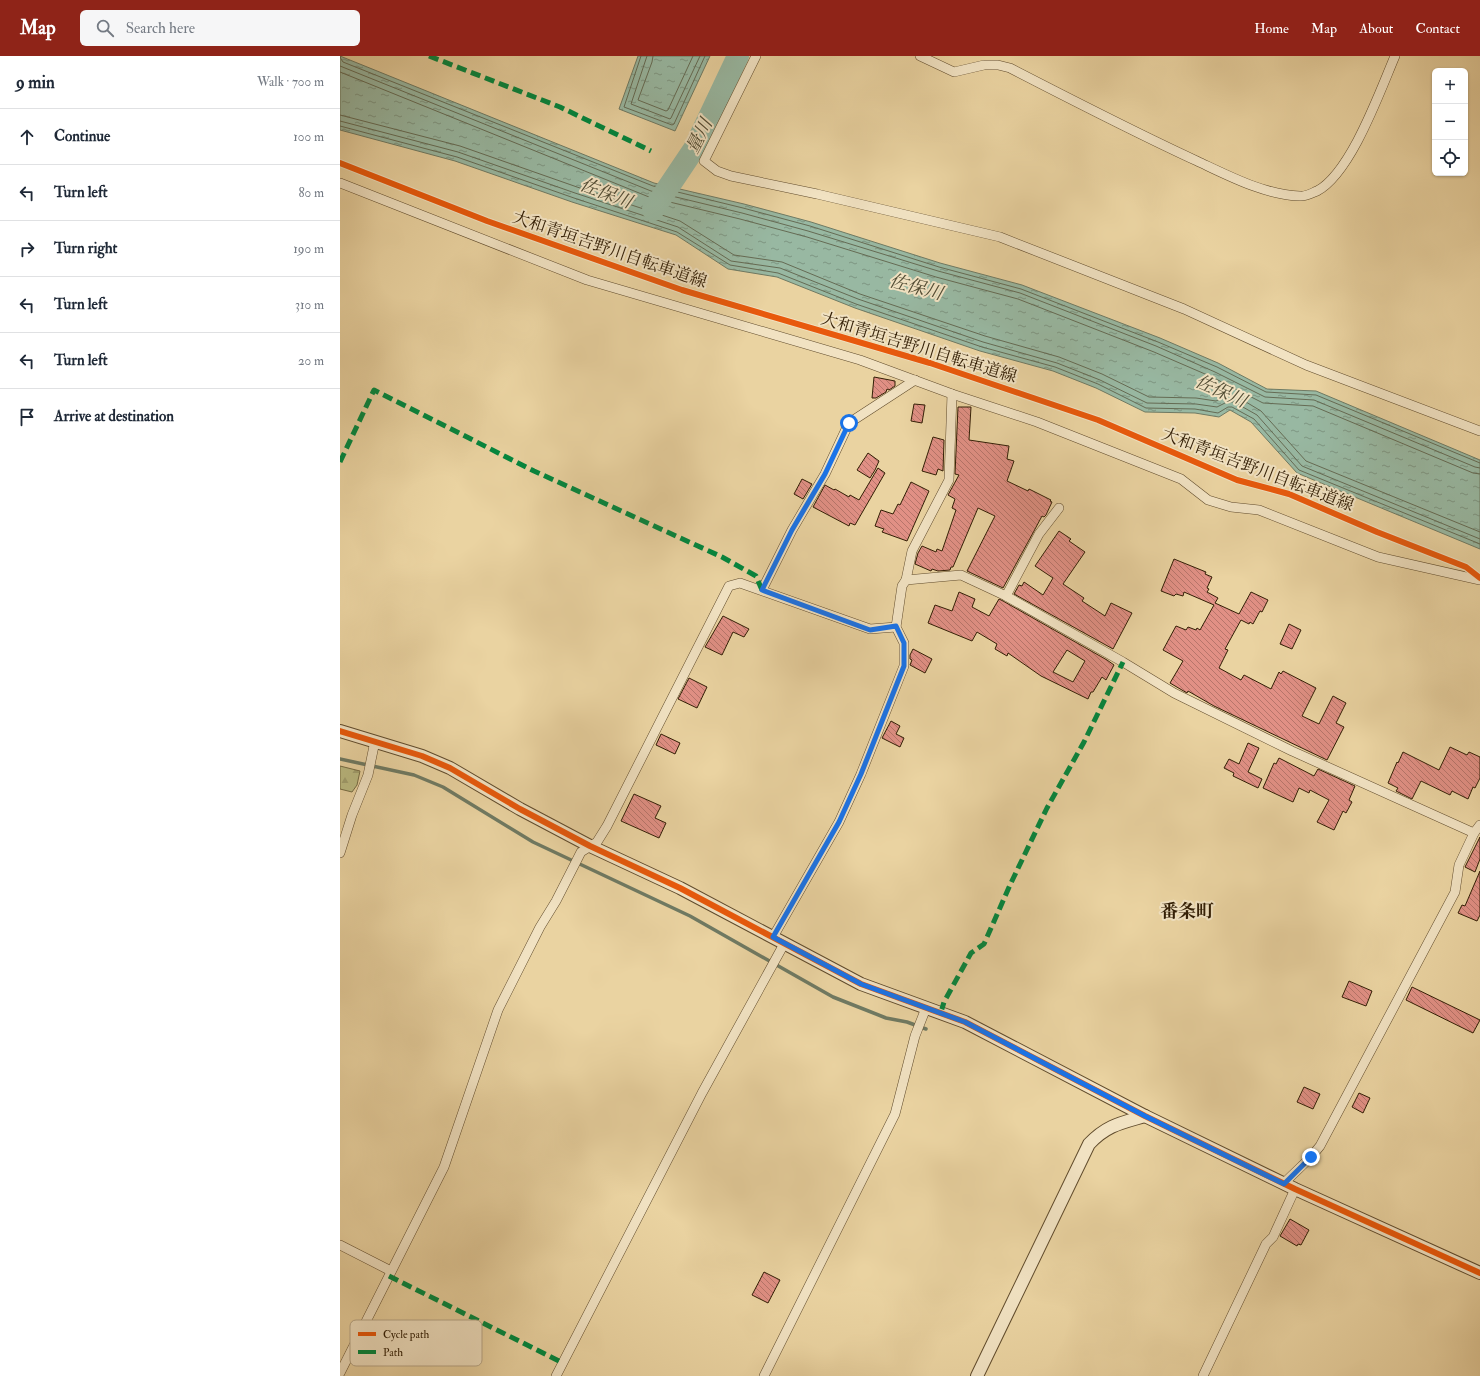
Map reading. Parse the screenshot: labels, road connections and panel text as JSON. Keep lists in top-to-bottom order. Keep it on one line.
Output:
{"streets":{"cycle path":["大和青垣吉野川自転車道線"]},"districts":["番条町"],"water":["量川","佐保川"],"legend":["Cycle path","Path"],"page":{"header":"Map","search":"Search here","nav":["Home","Map","About","Contact"],"heading":["9 min","Walk · 700 m"],"map_buttons":["+","−"],"list":[["Continue","100 m"],["Turn left","80 m"],["Turn right","190 m"],["Turn left","310 m"],["Turn left","20 m"],"Arrive at destination"]}}
